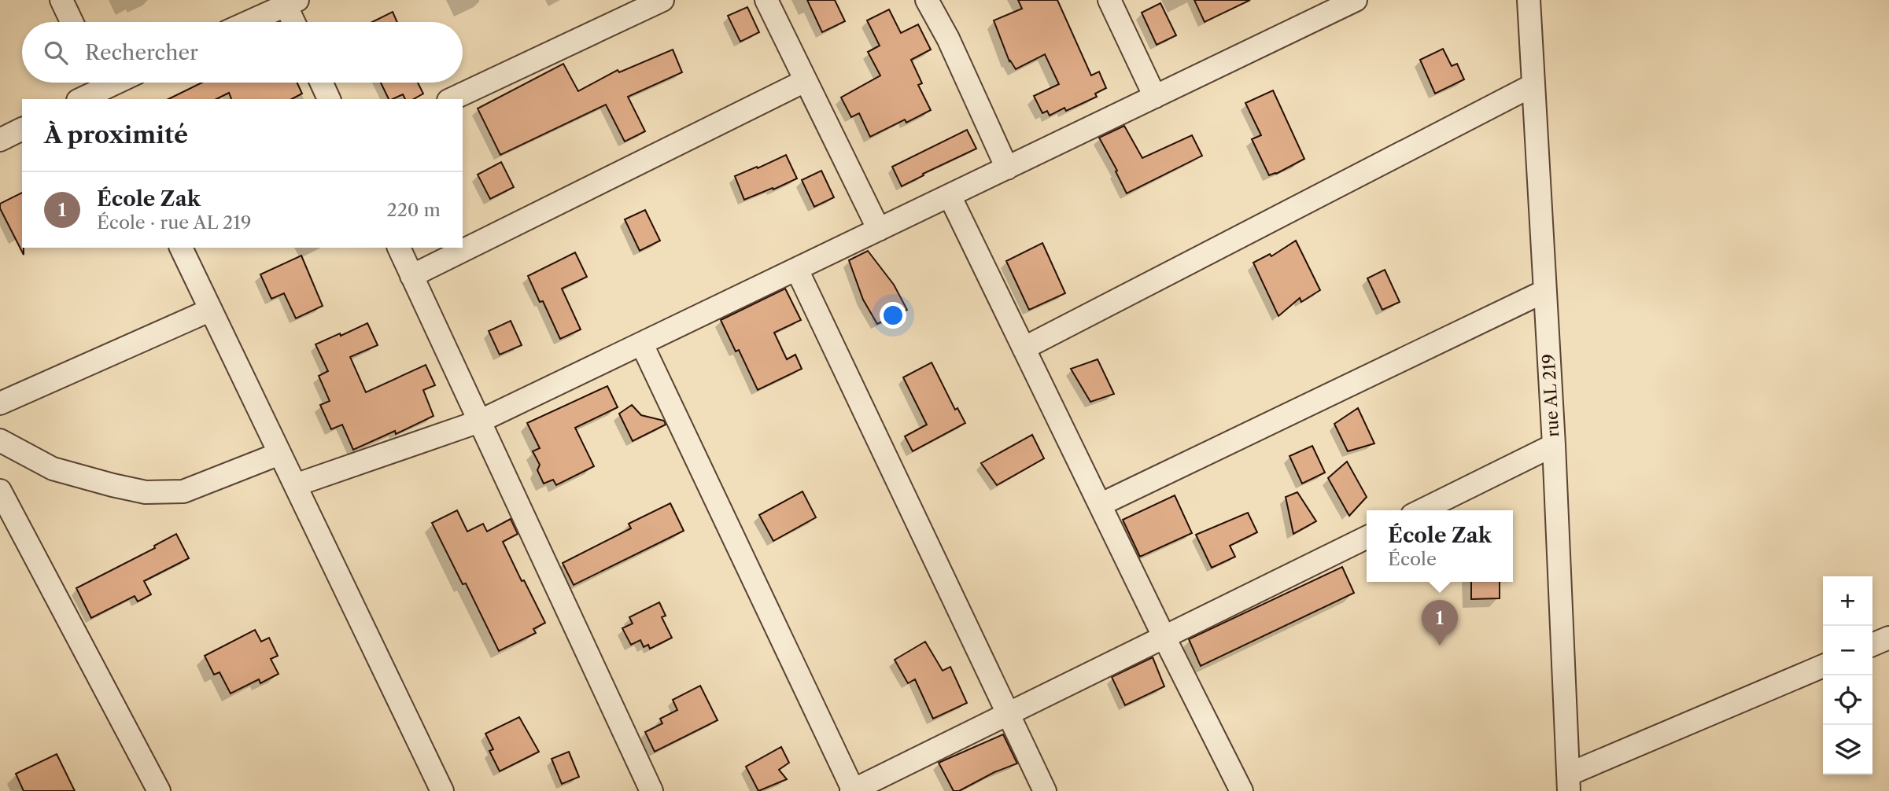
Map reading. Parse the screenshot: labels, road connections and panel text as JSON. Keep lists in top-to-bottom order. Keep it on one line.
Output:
{"streets":{"street":["rue AL 219"]},"page":{"search":"Rechercher","heading":"À proximité","list":[{"mark":"1","name":"École Zak","note":"École · rue AL 219","value":"220 m"}],"popup":["École Zak","École"],"map_buttons":["+","−"],"pins":"1"}}
